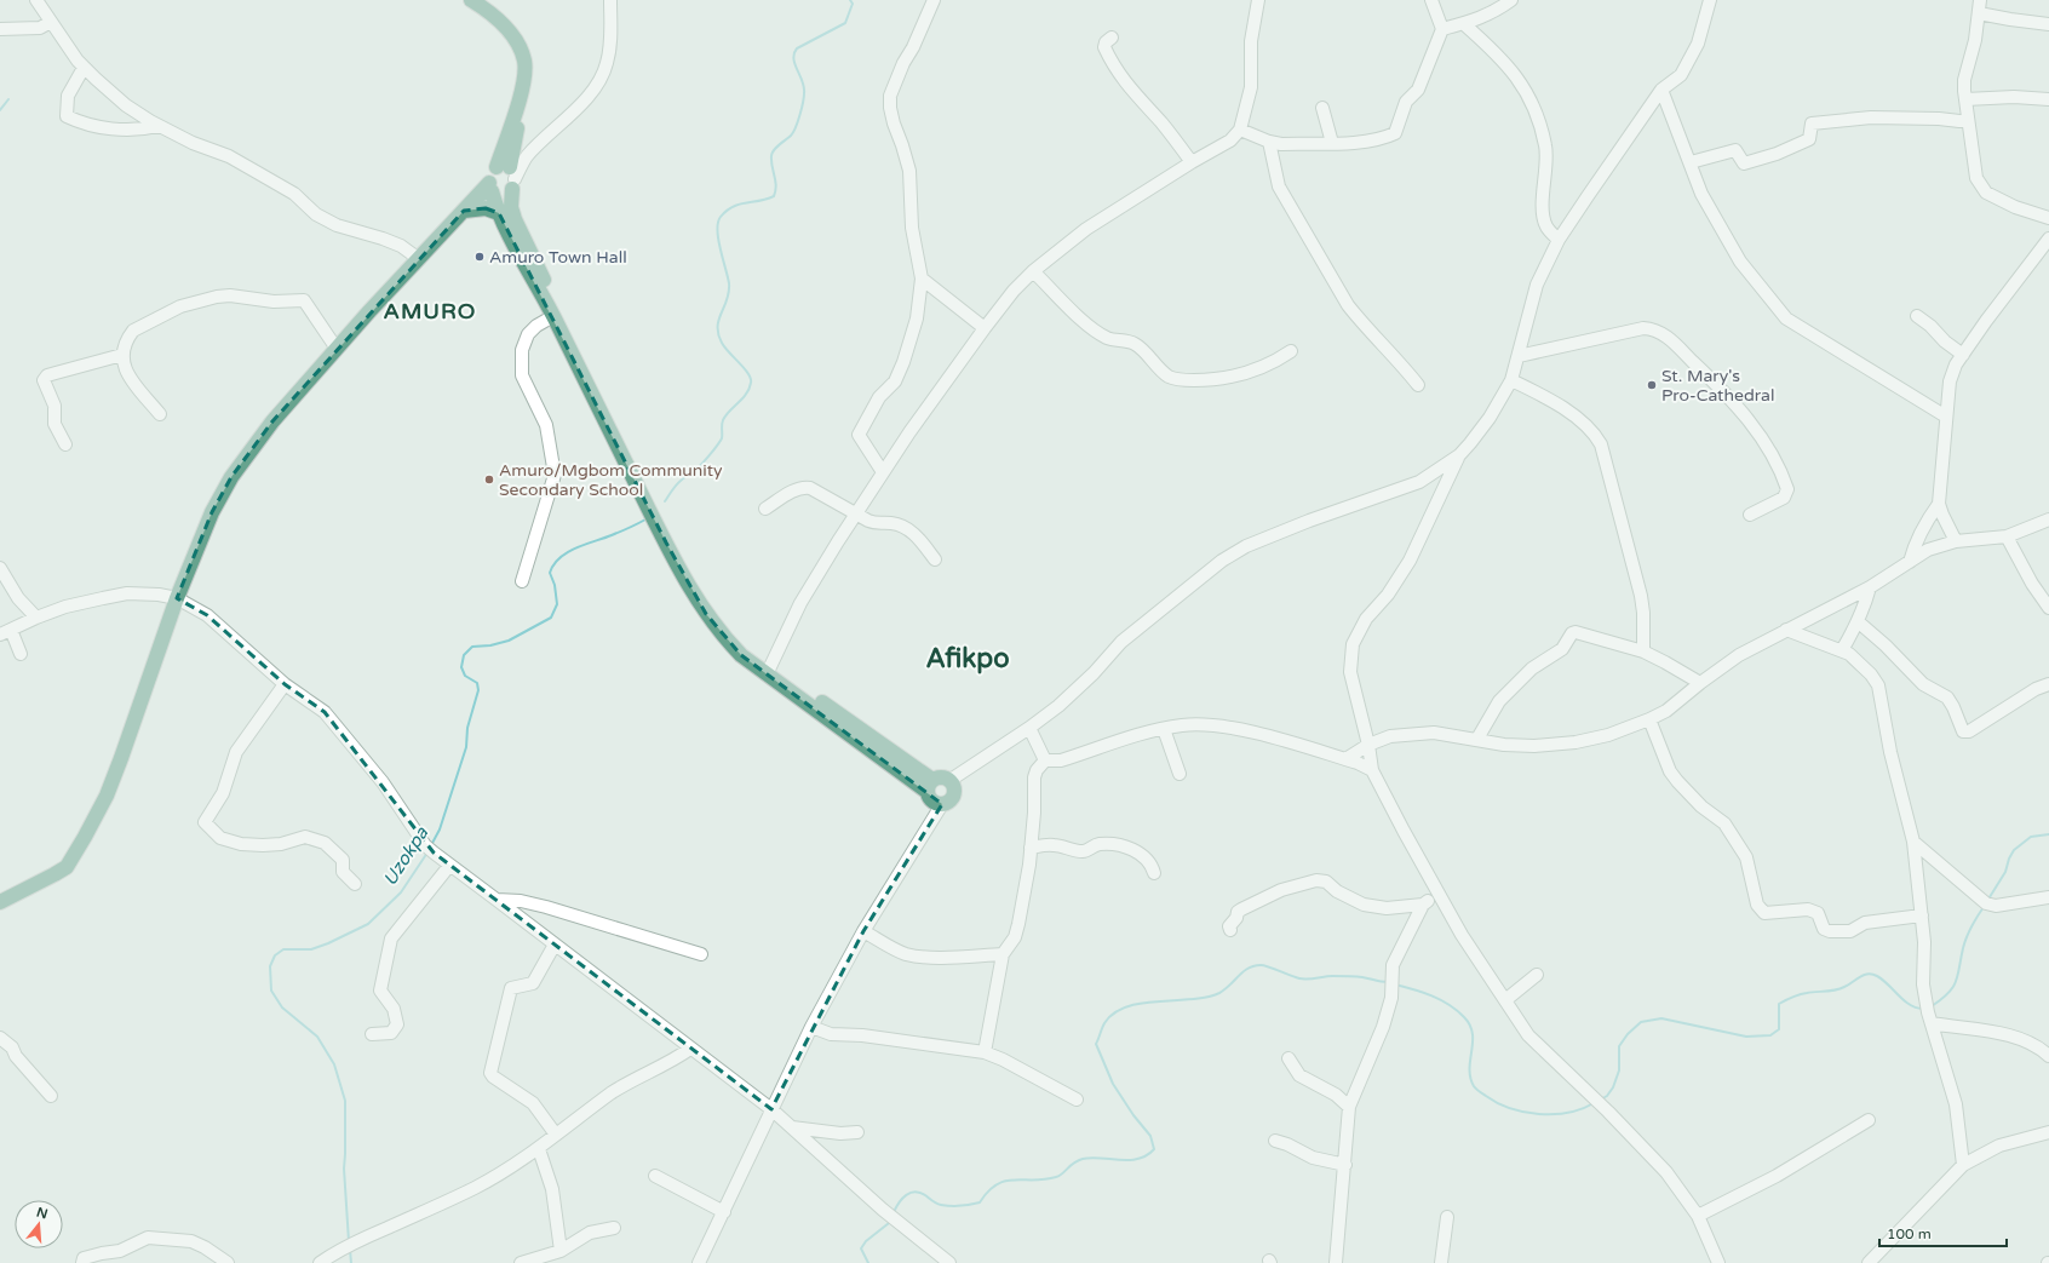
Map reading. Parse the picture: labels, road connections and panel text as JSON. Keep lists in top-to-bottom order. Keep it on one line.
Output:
{"districts":["AMURO","Afikpo"],"water":["Uzokpa"],"places":["Amuro Town Hall","St. Mary's Pro-Cathedral","Amuro/Mgbom Community Secondary School"],"scale_bar":"100 m","north":"top"}
